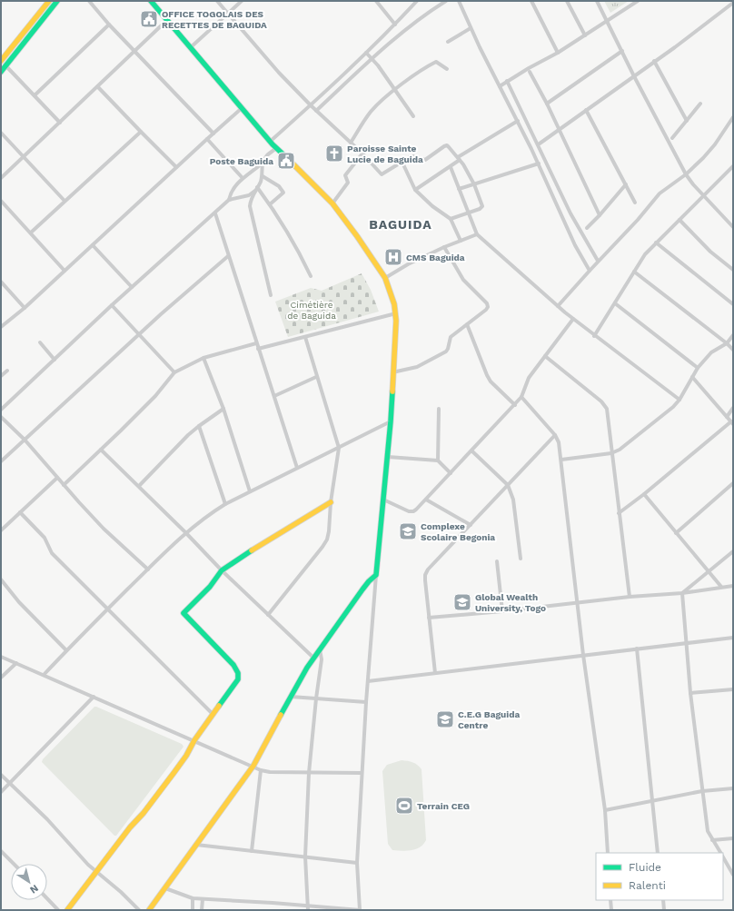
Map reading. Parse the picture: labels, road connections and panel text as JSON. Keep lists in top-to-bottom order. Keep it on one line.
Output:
{"districts":["BAGUIDA"],"parks":["Cimétière de Baguida"],"places":{"public building":["OFFICE TOGOLAIS DES RECETTES DE BAGUIDA","Poste Baguida"],"church":["Paroisse Sainte Lucie de Baguida"],"hospital":["CMS Baguida"],"school or university":["Complexe Scolaire Begonia","Global Wealth University, Togo","C.E.G Baguida Centre"],"sports":["Terrain CEG"]},"legend":["Fluide","Ralenti"],"north":"bottom right"}
